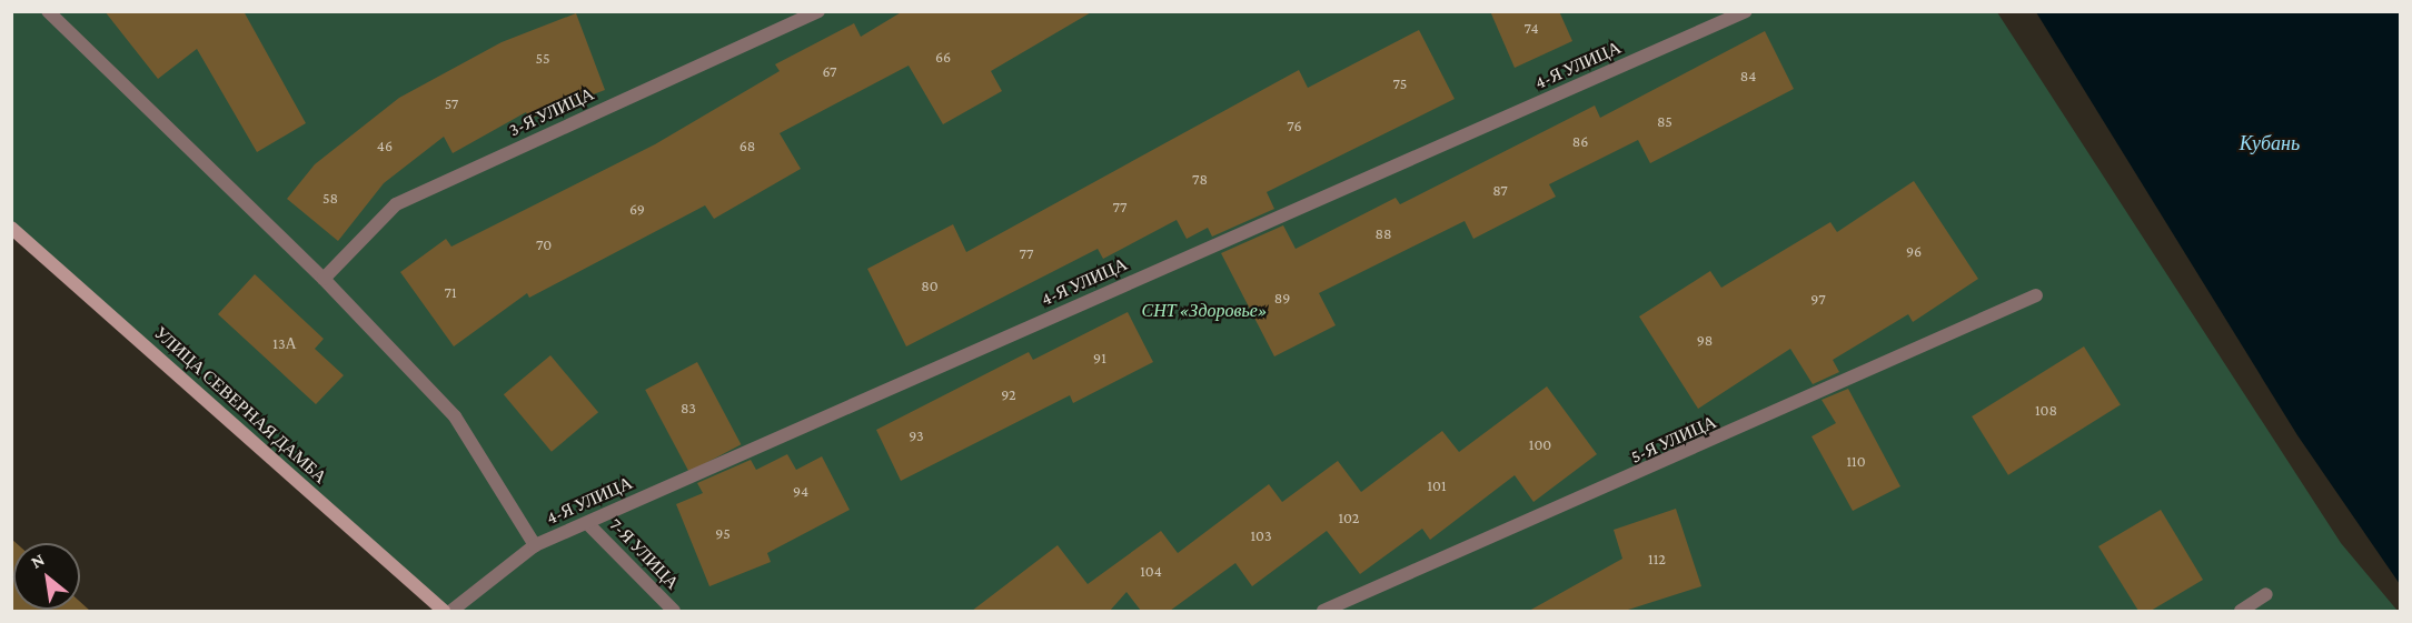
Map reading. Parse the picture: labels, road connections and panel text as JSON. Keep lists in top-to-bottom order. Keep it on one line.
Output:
{"streets":{"street":["4-Я УЛИЦА","3-Я УЛИЦА","УЛИЦА СЕВЕРНАЯ ДАМБА","5-Я УЛИЦА","7-Я УЛИЦА"]},"crossings":[["4-Я УЛИЦА","7-Я УЛИЦА"]],"water":["Кубань"],"parks":["СНТ «Здоровье»"],"house_numbers":["74","66","55","67","84","75","57","85","76","86","46","68","78","87","58","77","69","88","70","96","77","80","71","89","97","98","13А","91","92","83","108","93","100","110","101","94","102","95","103","112","104"],"north":"top left"}
